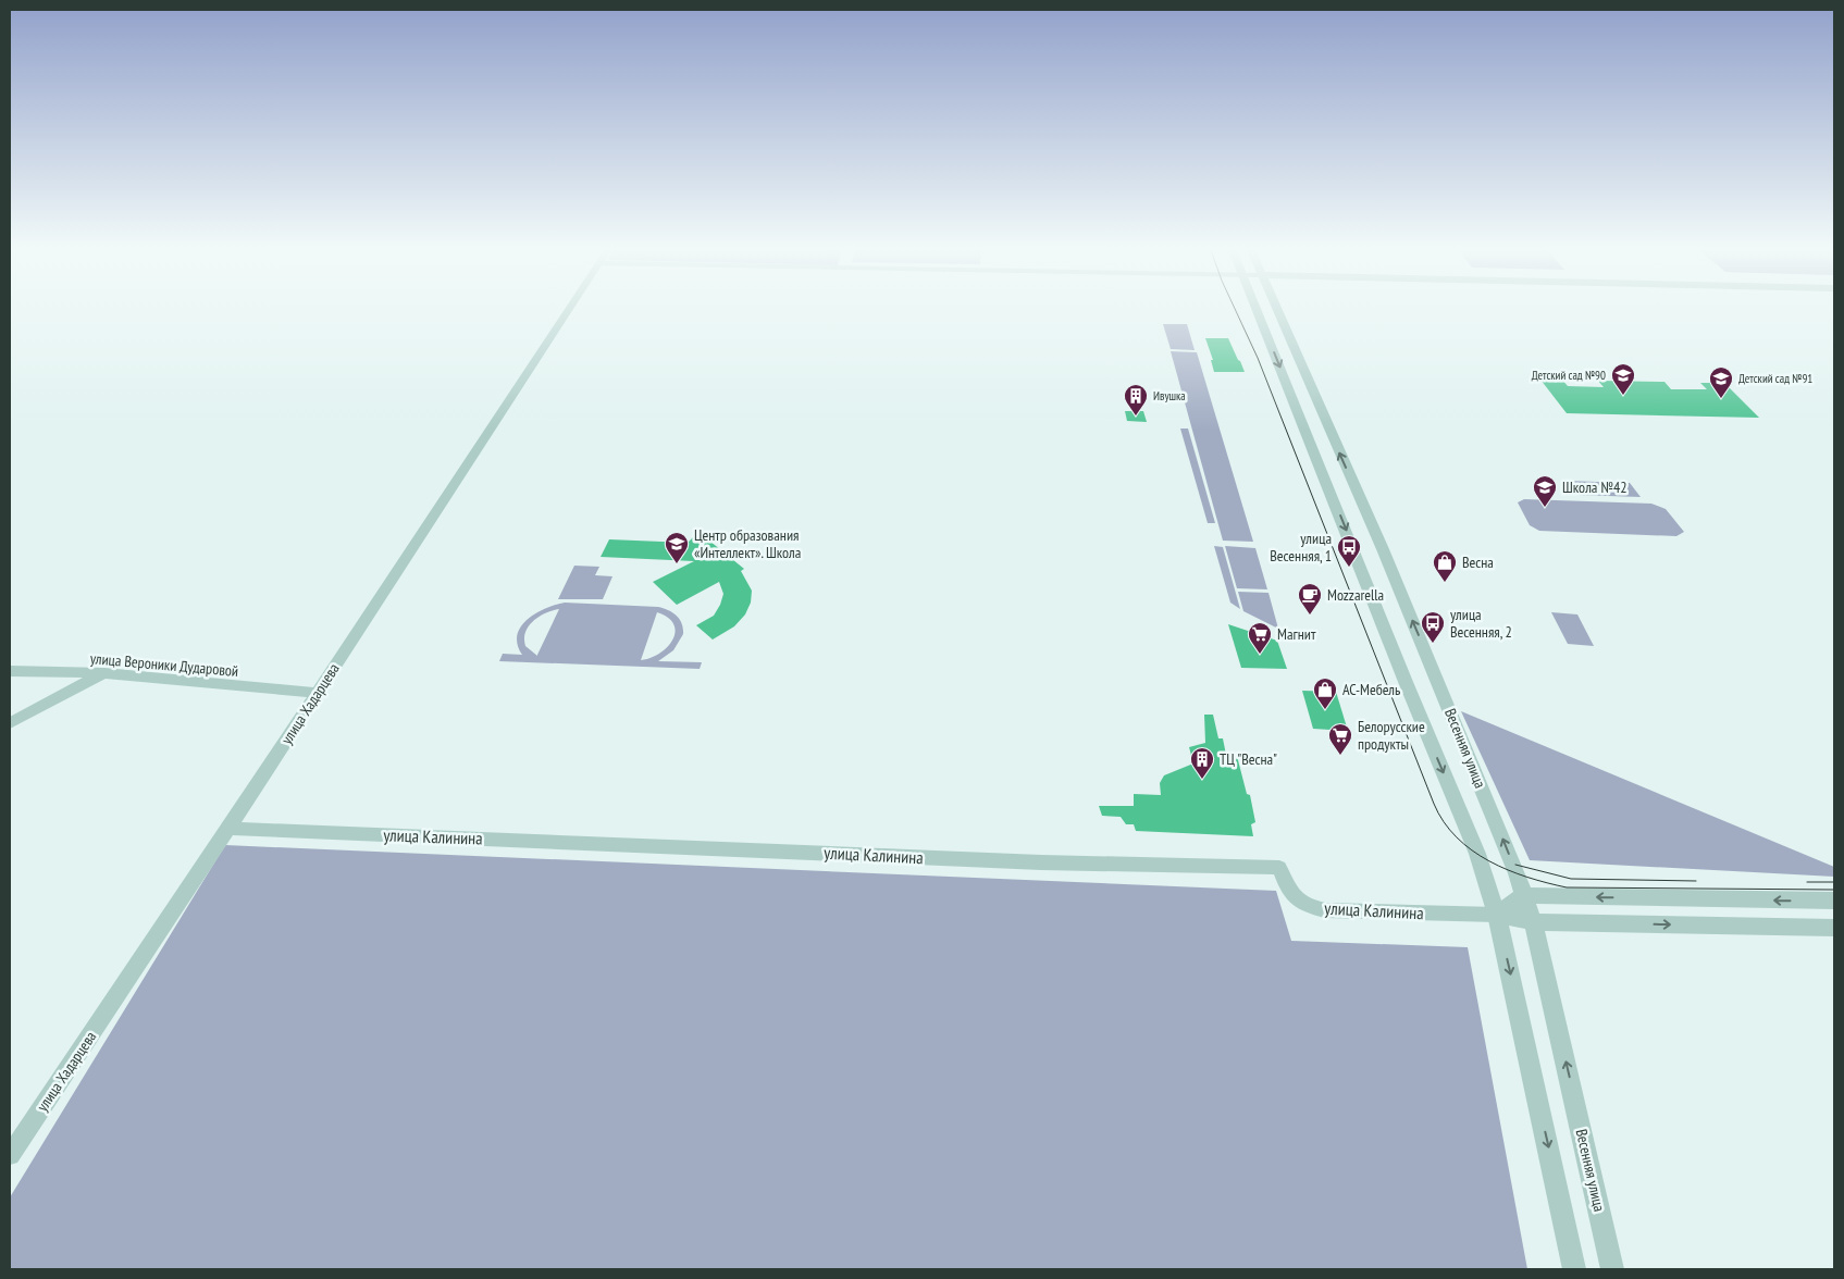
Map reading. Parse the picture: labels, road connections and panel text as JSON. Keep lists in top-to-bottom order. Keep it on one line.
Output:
{"streets":{"street":["улица Вероники Дударовой","улица Хадарцева","Весенняя улица","улица Калинина"]},"crossings":[["улица Вероники Дударовой","улица Хадарцева"],["улица Хадарцева","улица Калинина"],["Весенняя улица","улица Калинина"]],"places":{"school or university":["Детский сад №90","Детский сад №91","Школа №42","Центр образования «Интеллект». Школа"],"building":["Ивушка","ТЦ \"Весна\""],"bus stop":["улица Весенняя, 1","улица Весенняя, 2"],"shop":["Весна","АС-Мебель"],"cafe":["Mozzarella"],"supermarket":["Магнит","Белорусские продукты"]}}
